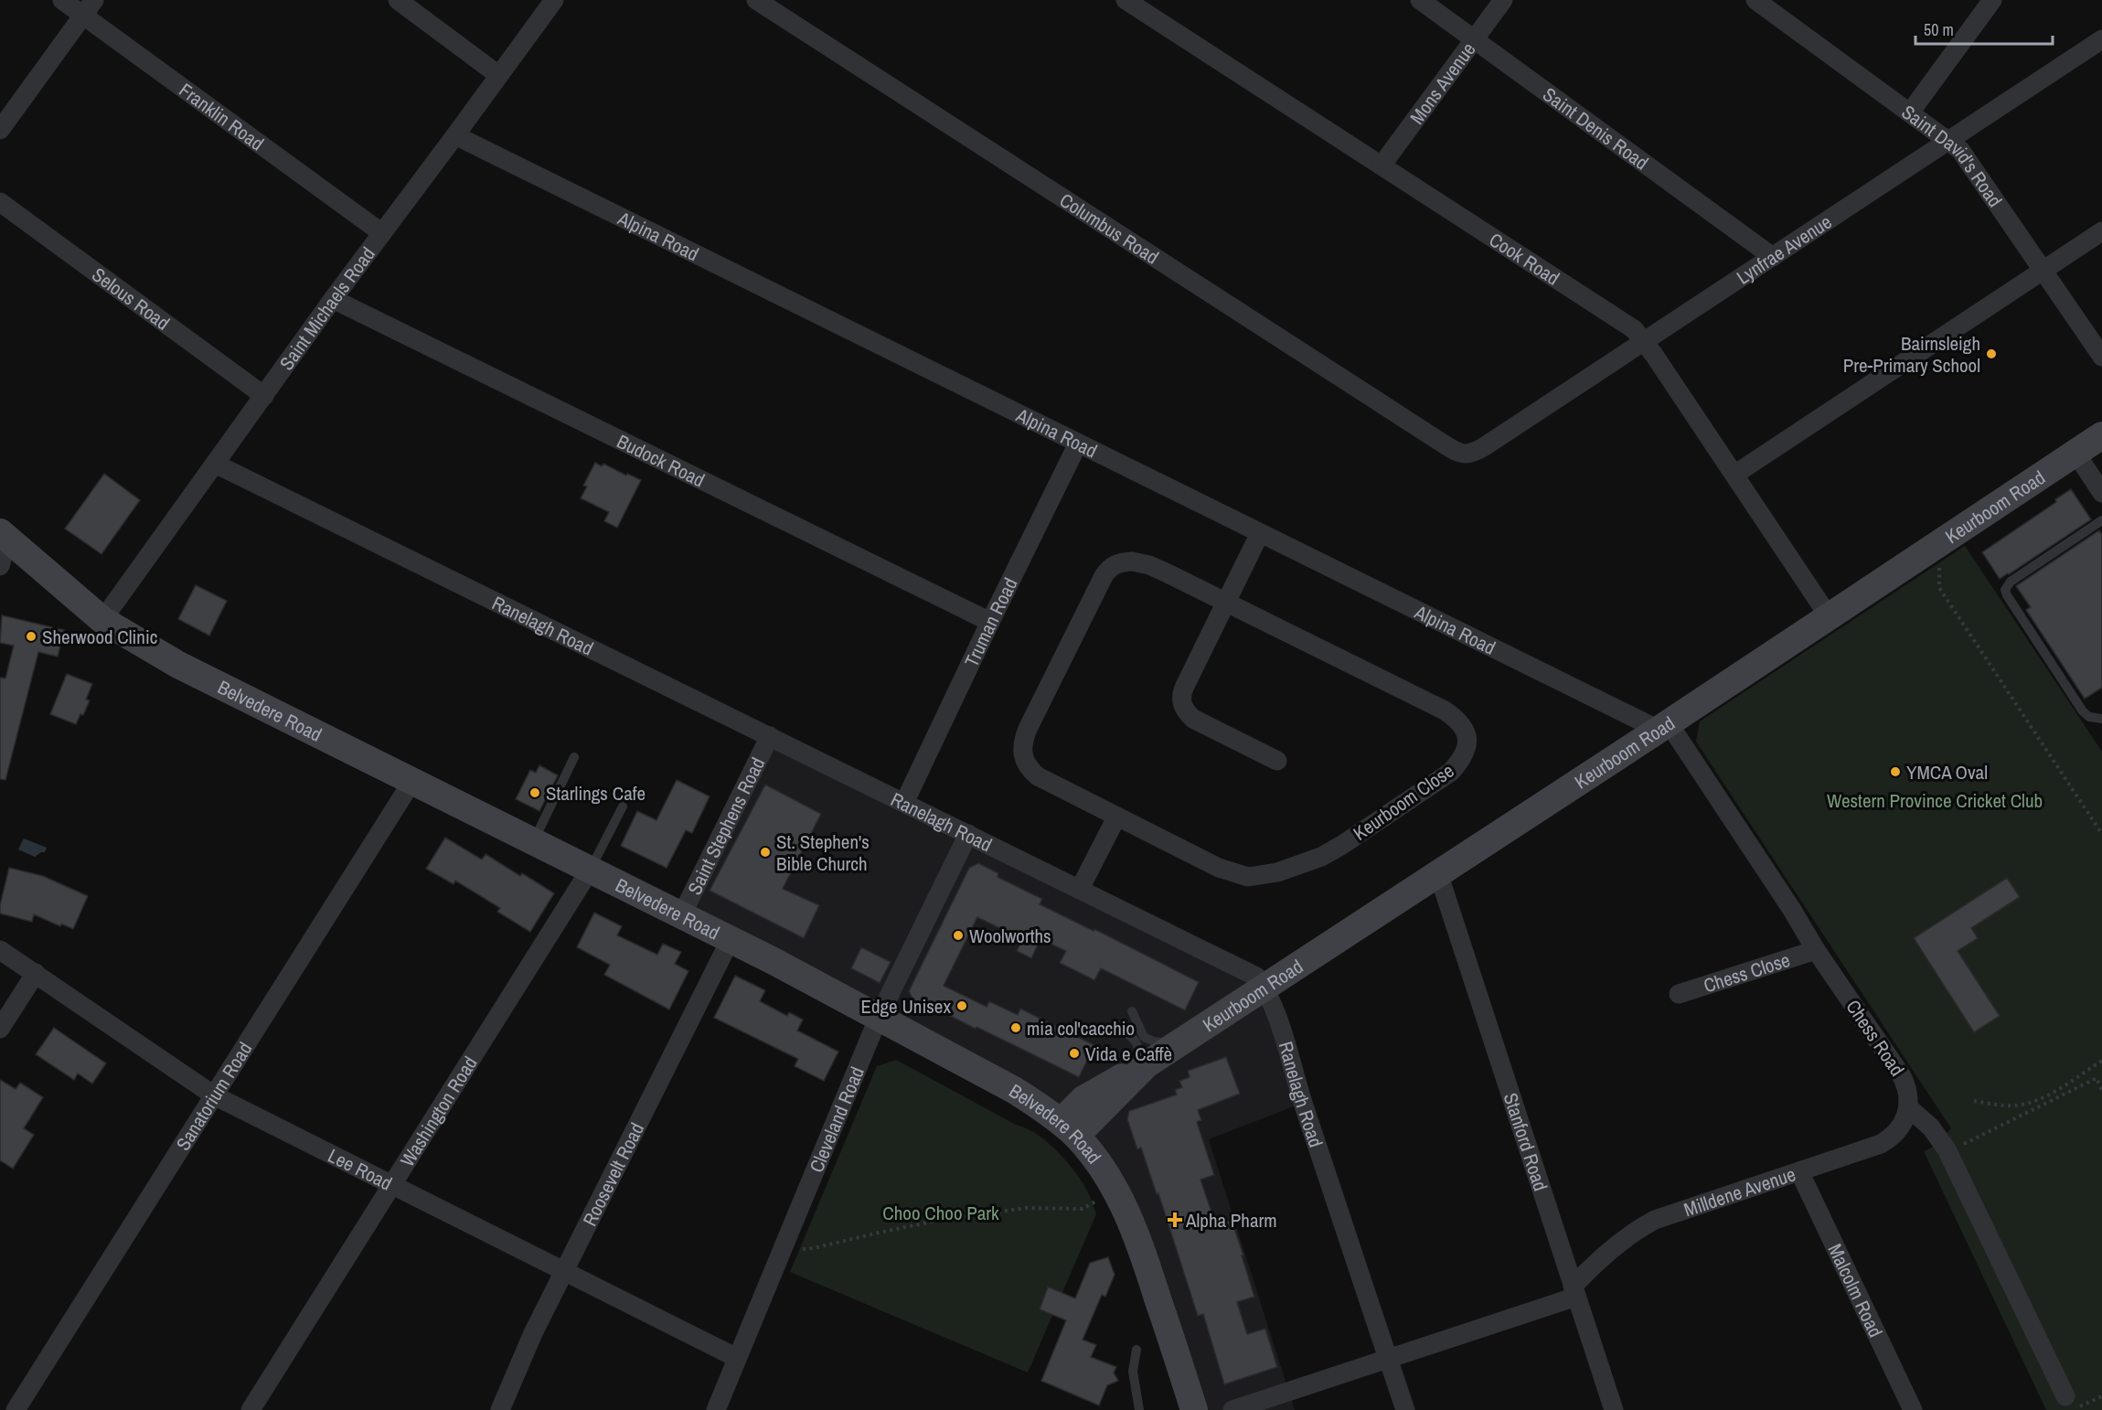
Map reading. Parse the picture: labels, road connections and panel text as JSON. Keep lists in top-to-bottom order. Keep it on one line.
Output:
{"streets":{"main road":["Keurboom Road","Belvedere Road"],"street":["Mons Avenue","Franklin Road","Saint Denis Road","Saint David's Road","Columbus Road","Alpina Road","Lynfrae Avenue","Cook Road","Selous Road","Saint Michaels Road","Budock Road","Truman Road","Ranelagh Road","Keurboom Close","Saint Stephens Road","Chess Close","Chess Road","Sanatorium Road","Washington Road","Cleveland Road","Stanford Road","Lee Road","Roosevelt Road","Milldene Avenue","Malcolm Road"]},"crossings":[["Mons Avenue","Saint Denis Road"],["Mons Avenue","Cook Road"],["Franklin Road","Saint Michaels Road"],["Saint Denis Road","Lynfrae Avenue"],["Saint David's Road","Lynfrae Avenue"],["Columbus Road","Lynfrae Avenue"],["Alpina Road","Saint Michaels Road"],["Alpina Road","Keurboom Road"],["Alpina Road","Truman Road"],["Alpina Road","Chess Road"],["Lynfrae Avenue","Cook Road"],["Cook Road","Keurboom Road"],["Selous Road","Saint Michaels Road"],["Saint Michaels Road","Budock Road"],["Saint Michaels Road","Ranelagh Road"],["Saint Michaels Road","Belvedere Road"],["Budock Road","Truman Road"],["Keurboom Road","Ranelagh Road"],["Keurboom Road","Belvedere Road"],["Keurboom Road","Chess Road"],["Keurboom Road","Stanford Road"],["Truman Road","Ranelagh Road"],["Ranelagh Road","Saint Stephens Road"],["Ranelagh Road","Cleveland Road"],["Ranelagh Road","Milldene Avenue"],["Belvedere Road","Saint Stephens Road"],["Belvedere Road","Sanatorium Road"],["Belvedere Road","Washington Road"],["Belvedere Road","Cleveland Road"],["Belvedere Road","Roosevelt Road"],["Chess Close","Chess Road"],["Chess Road","Milldene Avenue"],["Sanatorium Road","Lee Road"],["Washington Road","Lee Road"],["Cleveland Road","Lee Road"],["Stanford Road","Milldene Avenue"],["Lee Road","Roosevelt Road"],["Milldene Avenue","Malcolm Road"]],"parks":["Western Province Cricket Club","Choo Choo Park"],"places":{"other":["Bairnsleigh Pre-Primary School","Sherwood Clinic","YMCA Oval","Starlings Cafe","St. Stephen's Bible Church","Woolworths","Edge Unisex","mia col'cacchio","Vida e Caffè"],"health":["Alpha Pharm"]},"scale_bar":"50 m"}
